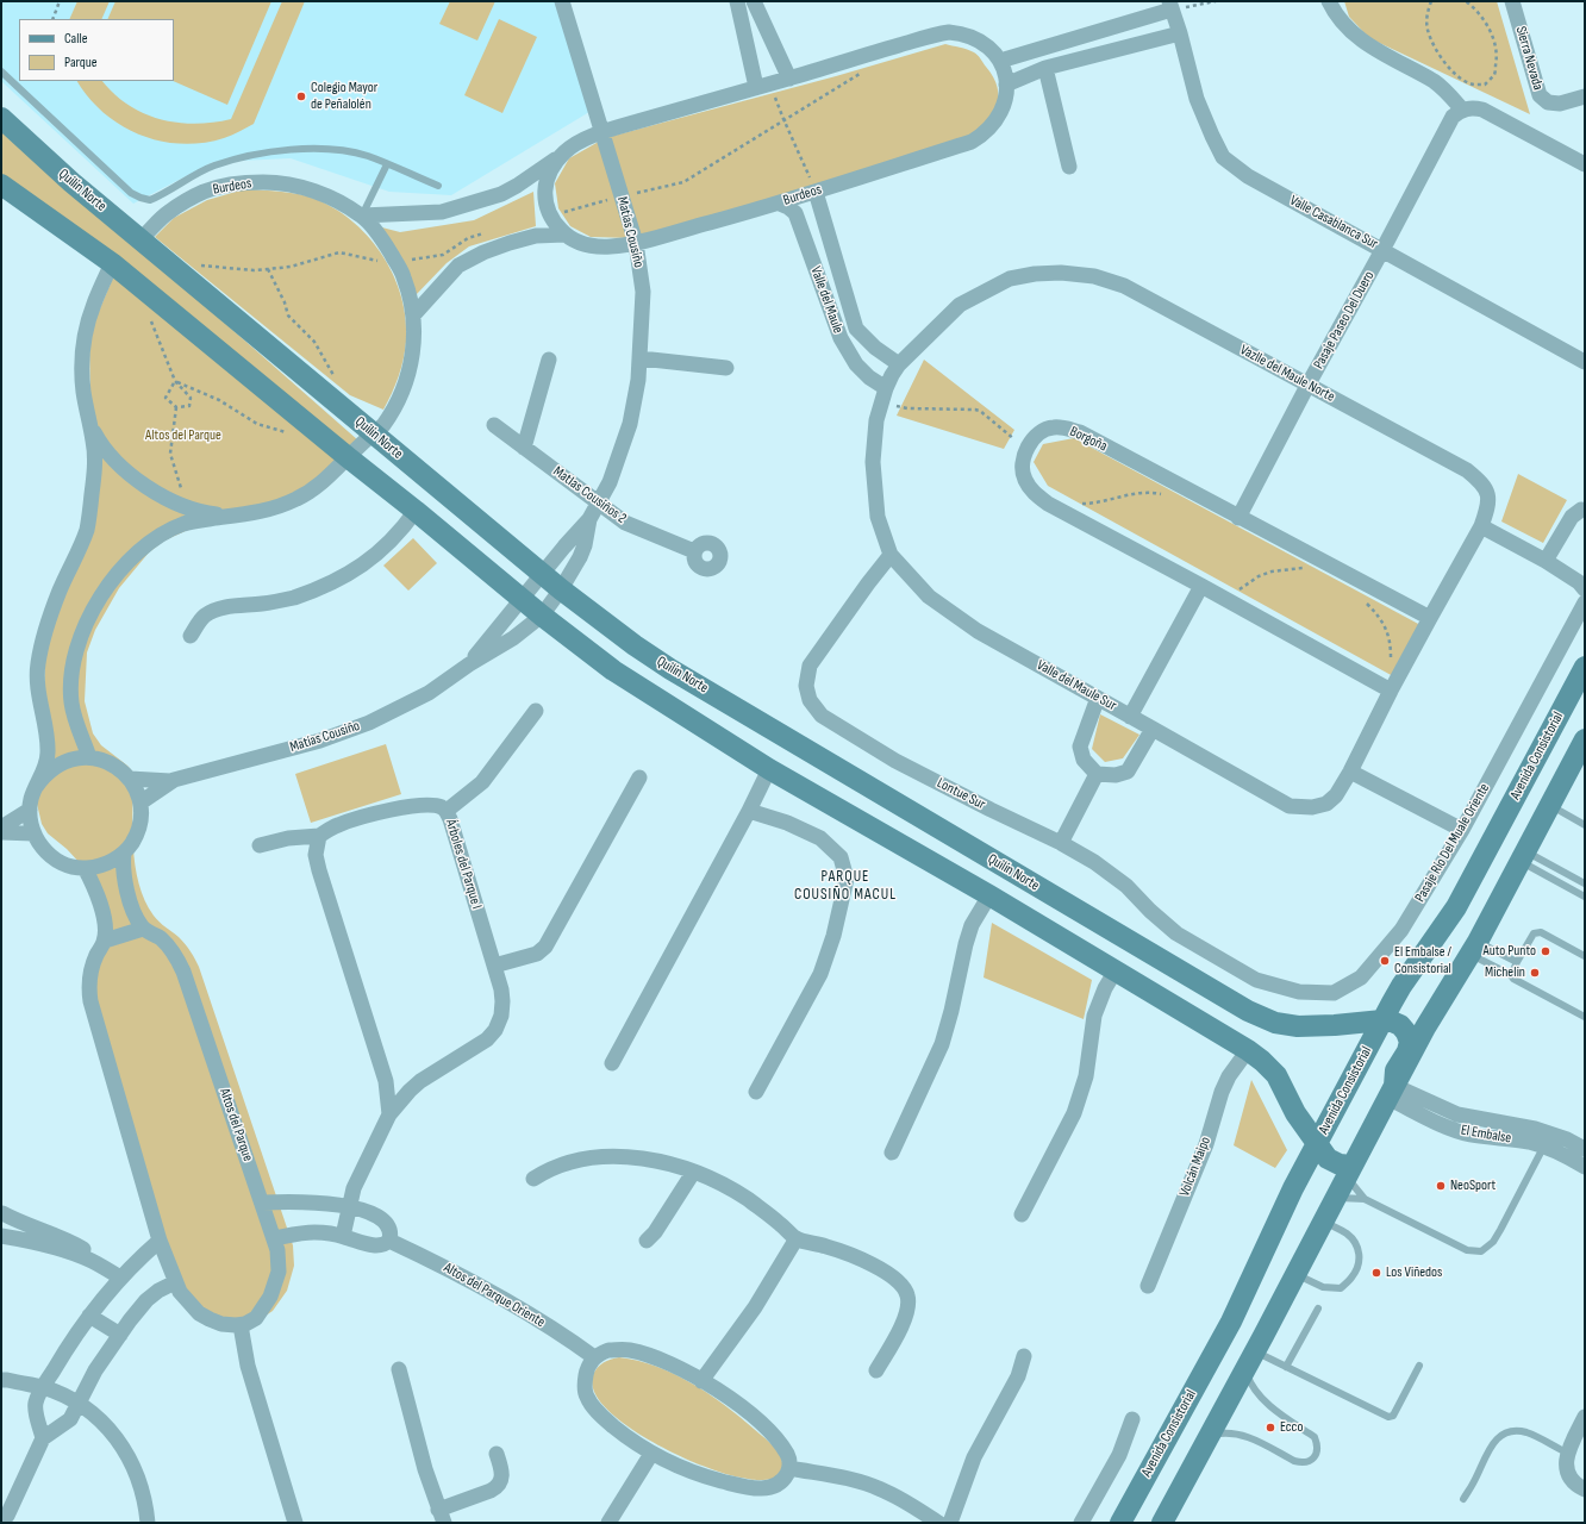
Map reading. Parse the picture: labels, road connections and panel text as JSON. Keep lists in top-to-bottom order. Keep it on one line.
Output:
{"streets":{"street":["Sierra Nevada","Burdeos","Quilín Norte","Valle Casablanca Sur","Matías Cousiño","Valle del Maule","Pasaje Paseo Del Duero","Vazlle del Maule Norte","Borgoña","MatIas Cousiños 2","Valle del Maule Sur","Avenida Consistorial","Lontue Sur","Pasaje Río Del Muale Oriente","Árboles del Parque I","Altos del Parque","El Embalse","Volcán Maipo","Altos del Parque Oriente"]},"crossings":[["Burdeos","Quilín Norte"],["Burdeos","Matías Cousiño"],["Burdeos","Valle del Maule"],["Quilín Norte","Matías Cousiño"],["Quilín Norte","Avenida Consistorial"],["Quilín Norte","El Embalse"],["Valle Casablanca Sur","Pasaje Paseo Del Duero"],["Matías Cousiño","MatIas Cousiños 2"],["Valle del Maule","Vazlle del Maule Norte"],["Valle del Maule","Valle del Maule Sur"],["Pasaje Paseo Del Duero","Vazlle del Maule Norte"],["Pasaje Paseo Del Duero","Borgoña"],["Vazlle del Maule Norte","Borgoña"],["Vazlle del Maule Norte","Valle del Maule Sur"],["Valle del Maule Sur","Lontue Sur"],["Lontue Sur","Pasaje Río Del Muale Oriente"]],"districts":["PARQUE COUSIÑO MACUL"],"parks":["Altos del Parque"],"places":["Colegio Mayor de Peñalolén","Auto Punto","El Embalse / Consistorial","Michelin","NeoSport","Los Viñedos","Ecco"],"legend":["Calle","Parque"]}
